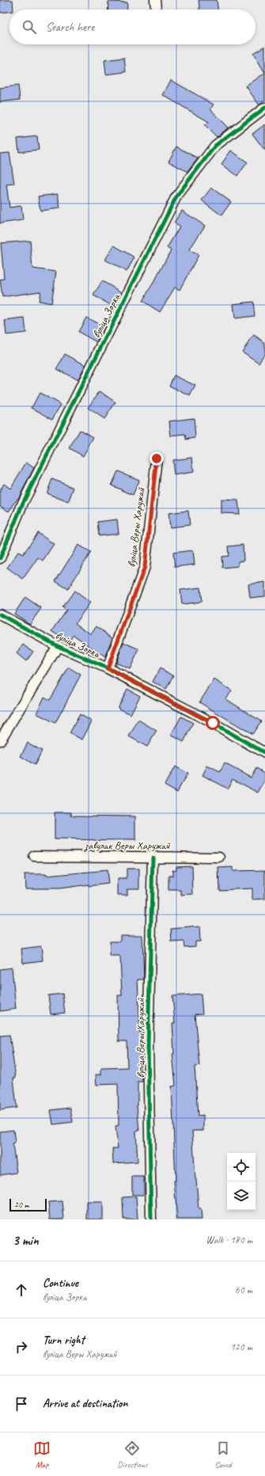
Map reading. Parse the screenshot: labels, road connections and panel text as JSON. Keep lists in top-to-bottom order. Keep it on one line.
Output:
{"streets":{"street":["вуліца Зорка","вуліца Веры Харужай","завулак Веры Харужай"]},"crossings":[["вуліца Зорка","вуліца Веры Харужай"],["вуліца Веры Харужай","завулак Веры Харужай"]],"scale_bar":"20 m","page":{"search":"Search here","scale":"20 m","heading":["3 min","Walk · 180 m"],"list":[["Continue","вуліца Зорка","60 m"],["Turn right","вуліца Веры Харужай","120 m"],"Arrive at destination"],"nav":["Map","Directions","Saved"]}}
